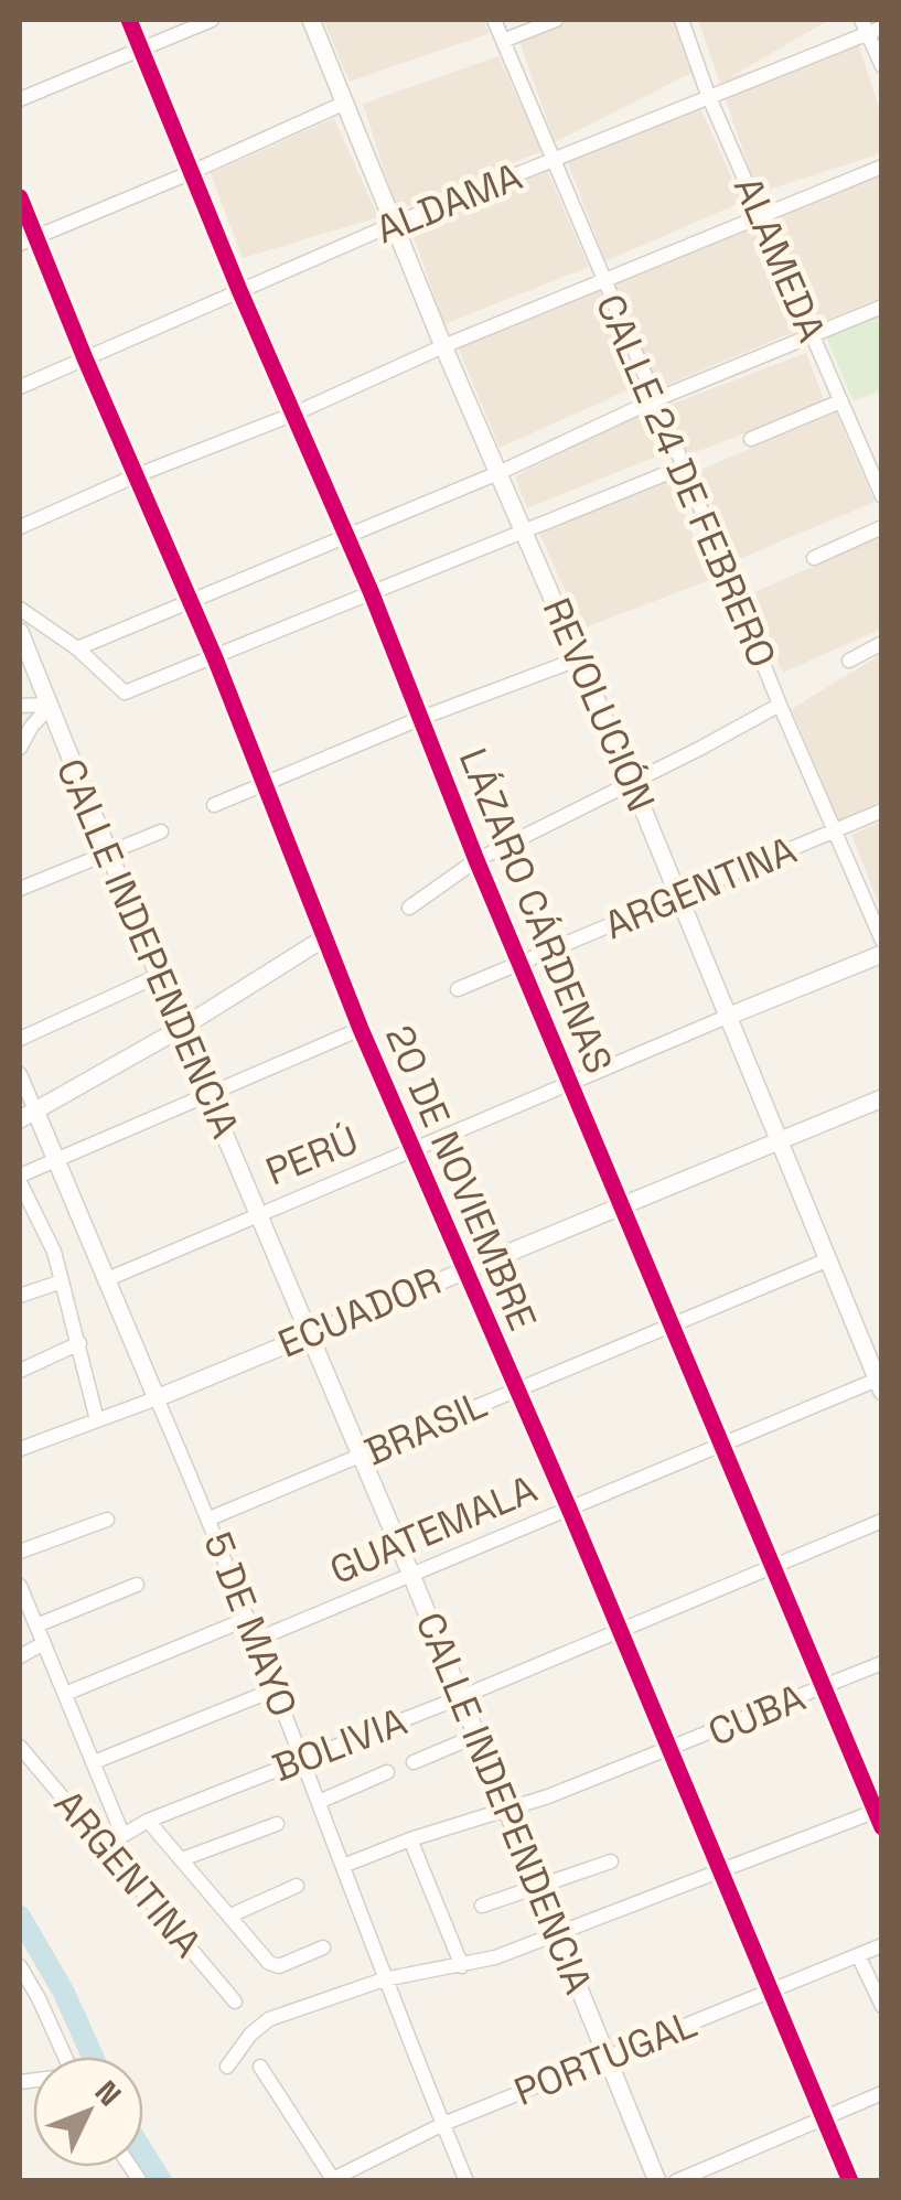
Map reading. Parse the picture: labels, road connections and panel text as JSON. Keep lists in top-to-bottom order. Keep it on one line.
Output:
{"streets":{"street":["ALDAMA","ALAMEDA","CALLE 24 DE FEBRERO","REVOLUCIÓN","ARGENTINA","LÁZARO CÁRDENAS","CALLE INDEPENDENCIA","PERÚ","20 DE NOVIEMBRE","ECUADOR","BRASIL","GUATEMALA","5 DE MAYO","CUBA","BOLIVIA","PORTUGAL"]},"crossings":[["ALDAMA","ALAMEDA"],["ALDAMA","CALLE 24 DE FEBRERO"],["ALDAMA","REVOLUCIÓN"],["ALDAMA","LÁZARO CÁRDENAS"],["ALDAMA","20 DE NOVIEMBRE"],["CALLE 24 DE FEBRERO","ARGENTINA"],["REVOLUCIÓN","ARGENTINA"],["REVOLUCIÓN","PERÚ"],["REVOLUCIÓN","ECUADOR"],["REVOLUCIÓN","BRASIL"],["REVOLUCIÓN","GUATEMALA"],["ARGENTINA","LÁZARO CÁRDENAS"],["ARGENTINA","BOLIVIA"],["LÁZARO CÁRDENAS","PERÚ"],["LÁZARO CÁRDENAS","ECUADOR"],["LÁZARO CÁRDENAS","BRASIL"],["LÁZARO CÁRDENAS","GUATEMALA"],["LÁZARO CÁRDENAS","CUBA"],["LÁZARO CÁRDENAS","BOLIVIA"],["CALLE INDEPENDENCIA","PERÚ"],["CALLE INDEPENDENCIA","ECUADOR"],["CALLE INDEPENDENCIA","BRASIL"],["CALLE INDEPENDENCIA","GUATEMALA"],["CALLE INDEPENDENCIA","CUBA"],["CALLE INDEPENDENCIA","BOLIVIA"],["CALLE INDEPENDENCIA","PORTUGAL"],["PERÚ","20 DE NOVIEMBRE"],["PERÚ","5 DE MAYO"],["20 DE NOVIEMBRE","ECUADOR"],["20 DE NOVIEMBRE","BRASIL"],["20 DE NOVIEMBRE","GUATEMALA"],["20 DE NOVIEMBRE","CUBA"],["20 DE NOVIEMBRE","BOLIVIA"],["20 DE NOVIEMBRE","PORTUGAL"],["ECUADOR","5 DE MAYO"],["BRASIL","5 DE MAYO"],["GUATEMALA","5 DE MAYO"],["5 DE MAYO","CUBA"],["5 DE MAYO","BOLIVIA"],["5 DE MAYO","PORTUGAL"]],"north":"top right"}
